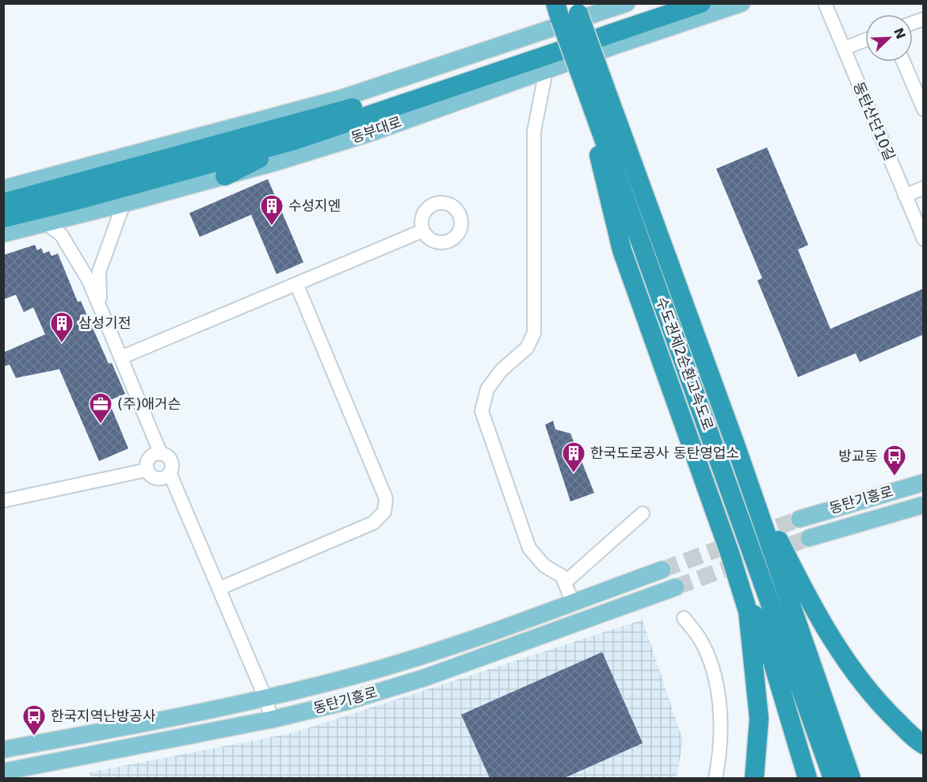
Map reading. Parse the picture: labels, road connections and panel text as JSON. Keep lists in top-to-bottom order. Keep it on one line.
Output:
{"streets":{"highway":["동부대로","수도권제2순환고속도로"],"main road":["동탄기흥로"],"street":["동탄산단10길"]},"places":{"building":["수성지엔","삼성기전","한국도로공사 동탄영업소"],"office":["(주)애거슨"],"bus stop":["방교동","한국지역난방공사"]},"north":"top right"}
